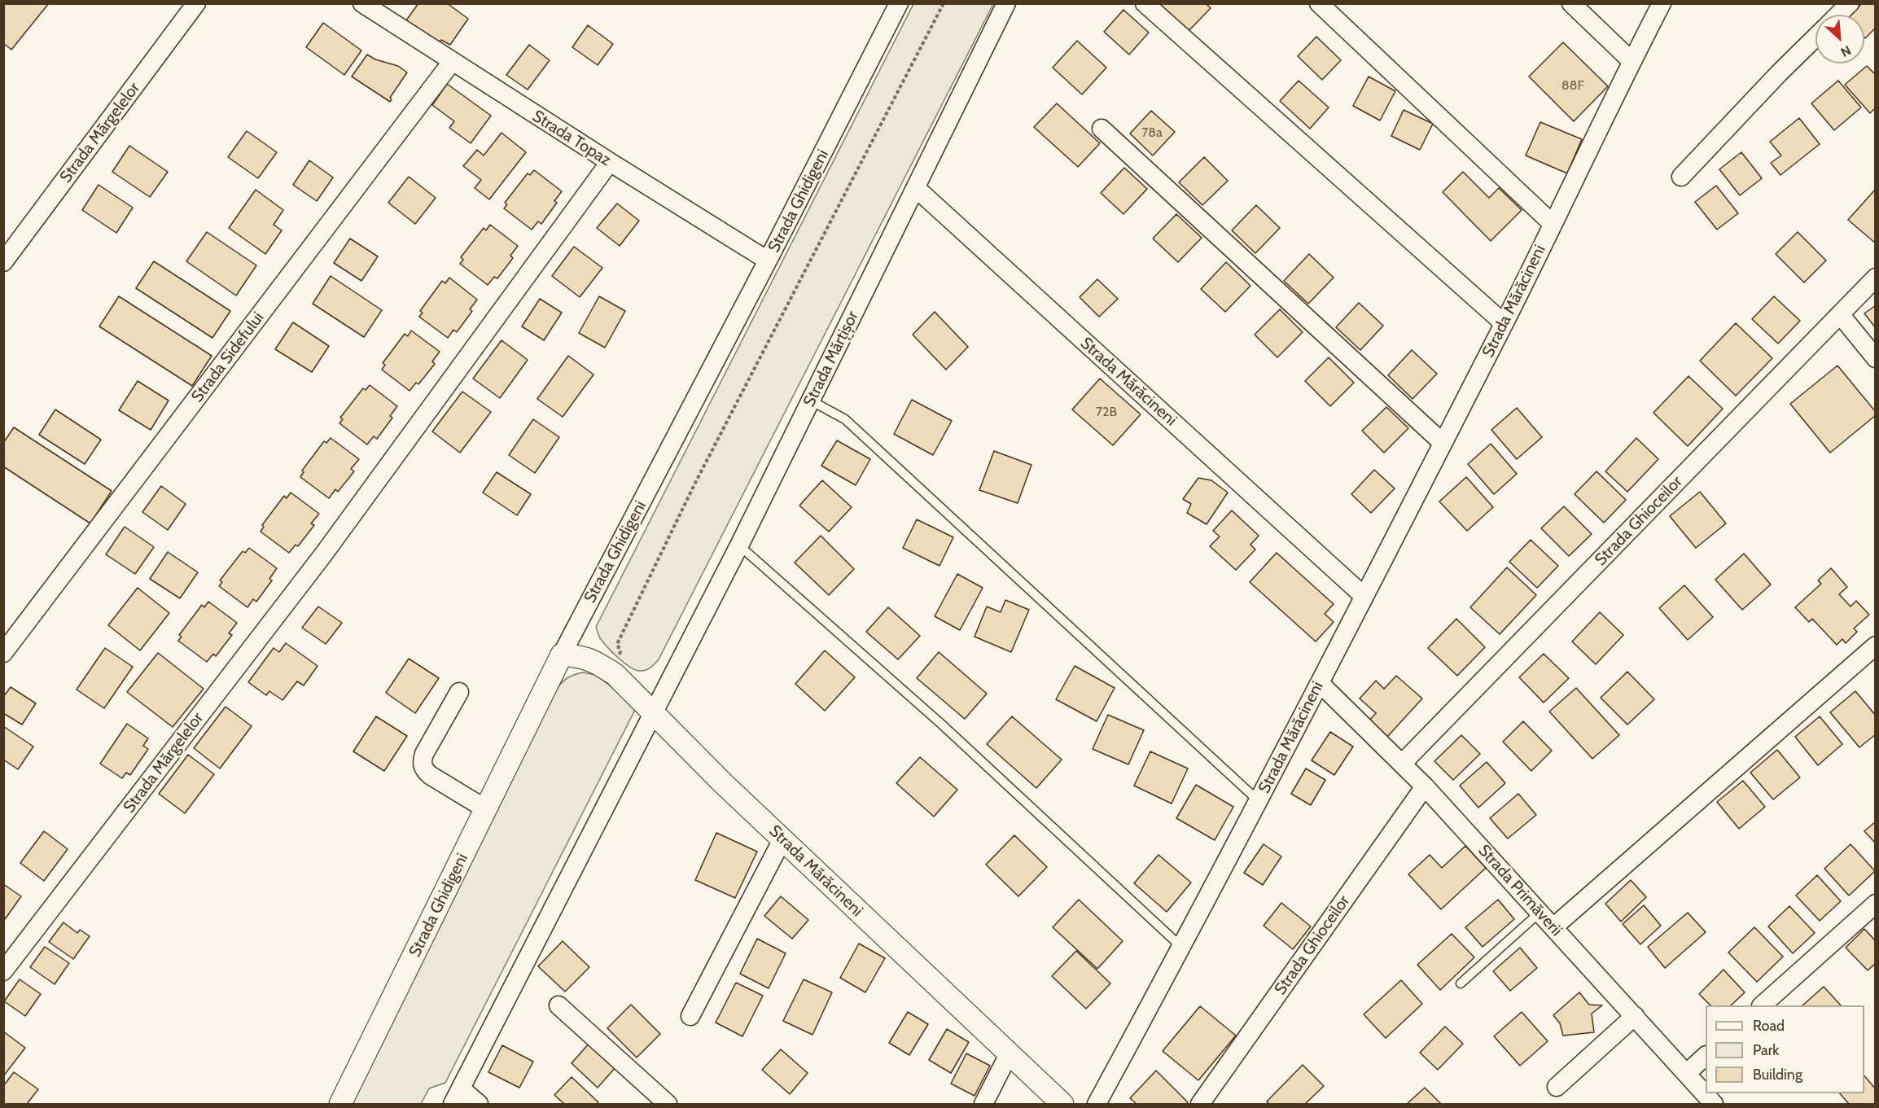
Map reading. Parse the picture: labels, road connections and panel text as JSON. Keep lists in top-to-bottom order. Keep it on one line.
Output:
{"streets":{"street":["Strada Mărgelelor","Strada Topaz","Strada Ghidigeni","Strada Mărăcineni","Strada Sidefului","Strada Mărțișor","Strada Ghioceilor","Strada Primăverii"]},"crossings":[["Strada Mărgelelor","Strada Topaz"],["Strada Topaz","Strada Ghidigeni"],["Strada Topaz","Strada Sidefului"],["Strada Ghidigeni","Strada Mărăcineni"],["Strada Mărăcineni","Strada Mărțișor"],["Strada Mărăcineni","Strada Primăverii"],["Strada Ghioceilor","Strada Primăverii"]],"house_numbers":["88F","78a","72B"],"legend":["Road","Park","Building"],"north":"bottom right"}
